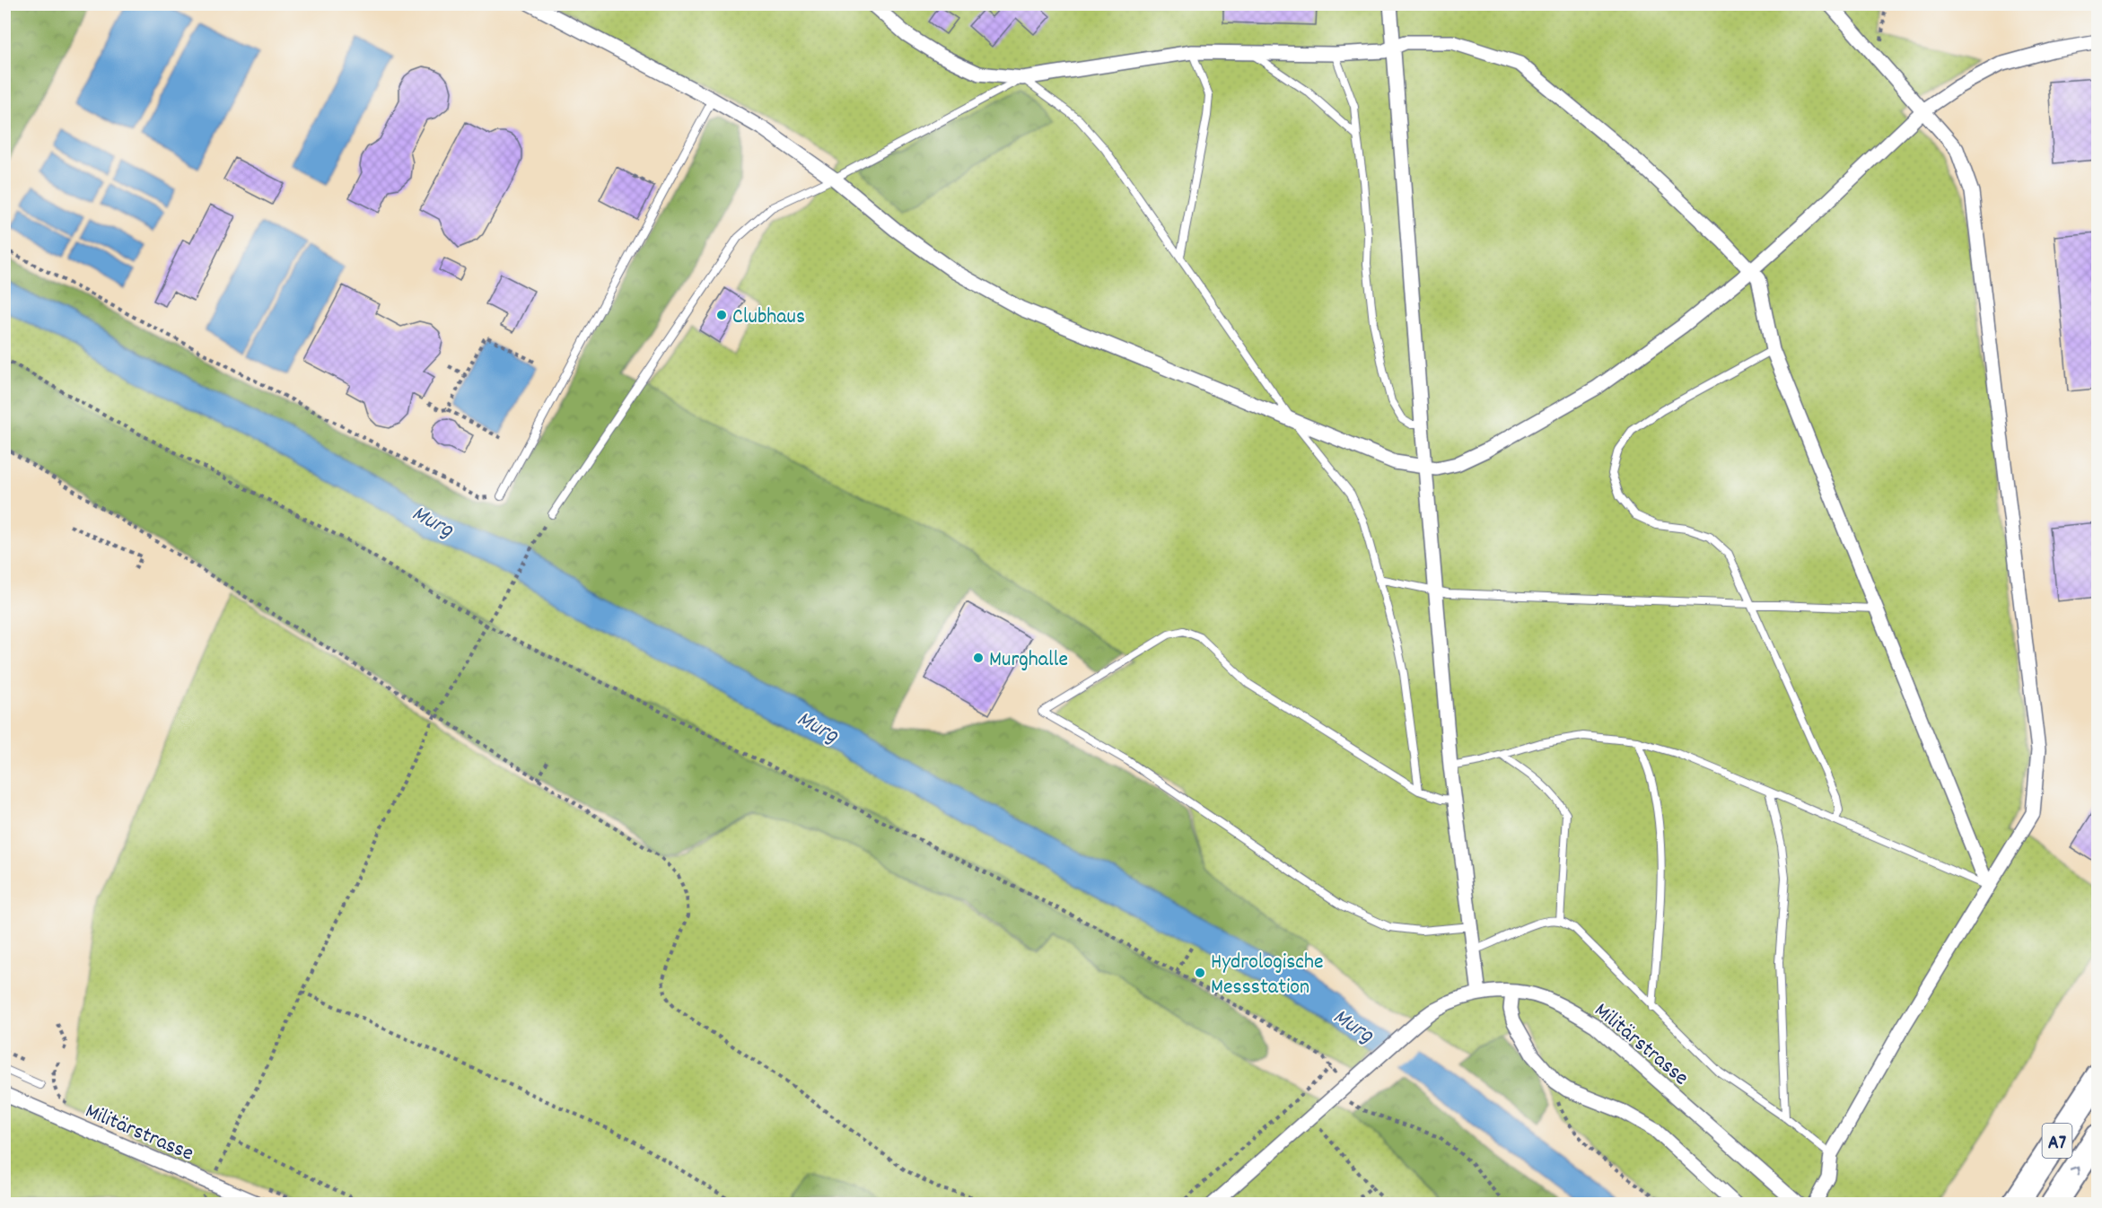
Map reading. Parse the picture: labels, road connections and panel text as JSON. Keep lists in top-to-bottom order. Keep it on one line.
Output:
{"streets":{"highway":["A7"],"street":["Militärstrasse"]},"water":["Murg"],"places":["Clubhaus","Murghalle","Hydrologische Messstation"]}
